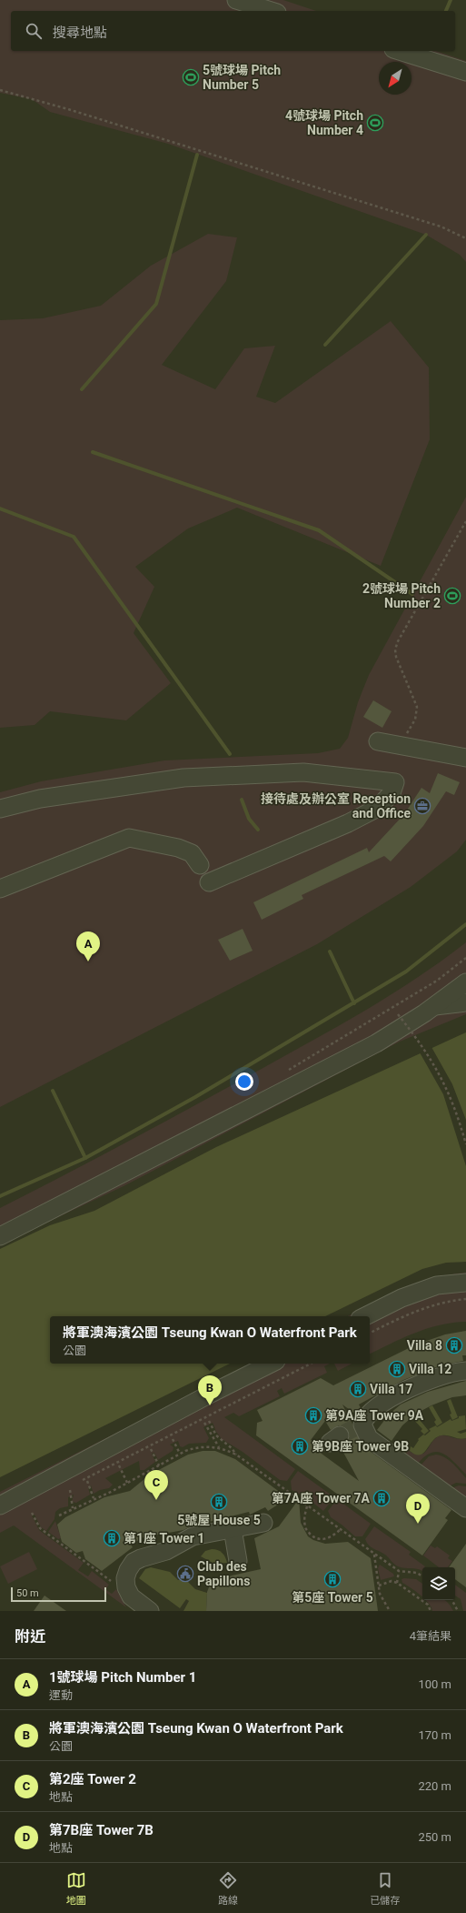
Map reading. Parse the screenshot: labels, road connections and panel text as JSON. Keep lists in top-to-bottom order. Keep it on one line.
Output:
{"places":{"sports":["5號球場 Pitch Number 5","4號球場 Pitch Number 4","2號球場 Pitch Number 2"],"office":["接待處及辦公室 Reception and Office"],"building":["Villa 8","Villa 12","Villa 17","第9A座 Tower 9A","第9B座 Tower 9B","第7A座 Tower 7A","5號屋 House 5","第1座 Tower 1","第5座 Tower 5"],"public building":["Club des Papillons"]},"scale_bar":"50 m","north":"bottom left","page":{"search":"搜尋地點","pins":["A","B","C","D"],"popup":["將軍澳海濱公園 Tseung Kwan O Waterfront Park","公園"],"scale":"50 m","heading":["附近","4筆結果"],"list":[{"mark":"A","name":"1號球場 Pitch Number 1","note":"運動","value":"100 m"},{"mark":"B","name":"將軍澳海濱公園 Tseung Kwan O Waterfront Park","note":"公園","value":"170 m"},{"mark":"C","name":"第2座 Tower 2","note":"地點","value":"220 m"},{"mark":"D","name":"第7B座 Tower 7B","note":"地點","value":"250 m"}],"nav":["地圖","路線","已儲存"]}}
